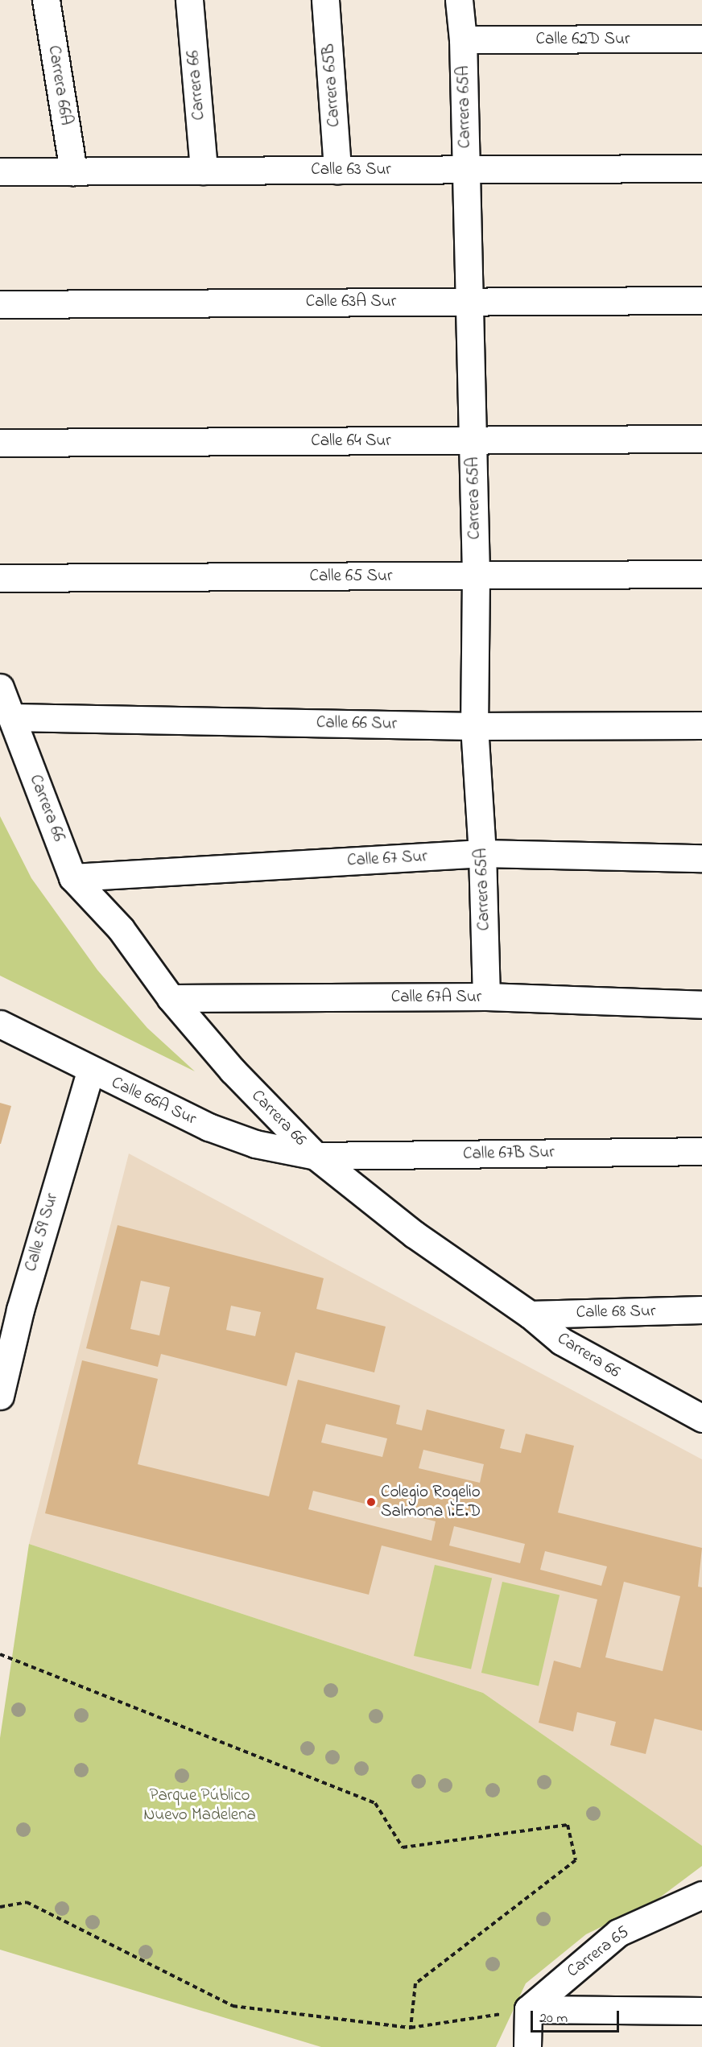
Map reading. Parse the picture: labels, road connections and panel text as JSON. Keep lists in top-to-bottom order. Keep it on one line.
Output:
{"streets":{"street":["Calle 62D Sur","Carrera 66A","Carrera 66","Carrera 65B","Carrera 65A","Calle 63 Sur","Calle 63A Sur","Calle 64 Sur","Calle 65 Sur","Calle 66 Sur","Calle 67 Sur","Calle 67A Sur","Calle 66A Sur","Calle 67B Sur","Calle 59 Sur","Calle 68 Sur","Carrera 65"]},"crossings":[["Calle 62D Sur","Carrera 65A"],["Carrera 66A","Calle 63 Sur"],["Carrera 66","Calle 63 Sur"],["Carrera 66","Calle 66 Sur"],["Carrera 66","Calle 67 Sur"],["Carrera 66","Calle 67A Sur"],["Carrera 66","Calle 66A Sur"],["Carrera 66","Calle 67B Sur"],["Carrera 66","Calle 68 Sur"],["Carrera 65B","Calle 63 Sur"],["Carrera 65A","Calle 63 Sur"],["Carrera 65A","Calle 63A Sur"],["Carrera 65A","Calle 64 Sur"],["Carrera 65A","Calle 65 Sur"],["Carrera 65A","Calle 66 Sur"],["Carrera 65A","Calle 67 Sur"],["Carrera 65A","Calle 67A Sur"],["Calle 66A Sur","Calle 67B Sur"],["Calle 66A Sur","Calle 59 Sur"]],"parks":["Parque Público Nuevo Madelena"],"places":["Colegio Rogelio Salmona I.E.D"],"scale_bar":"20 m"}
